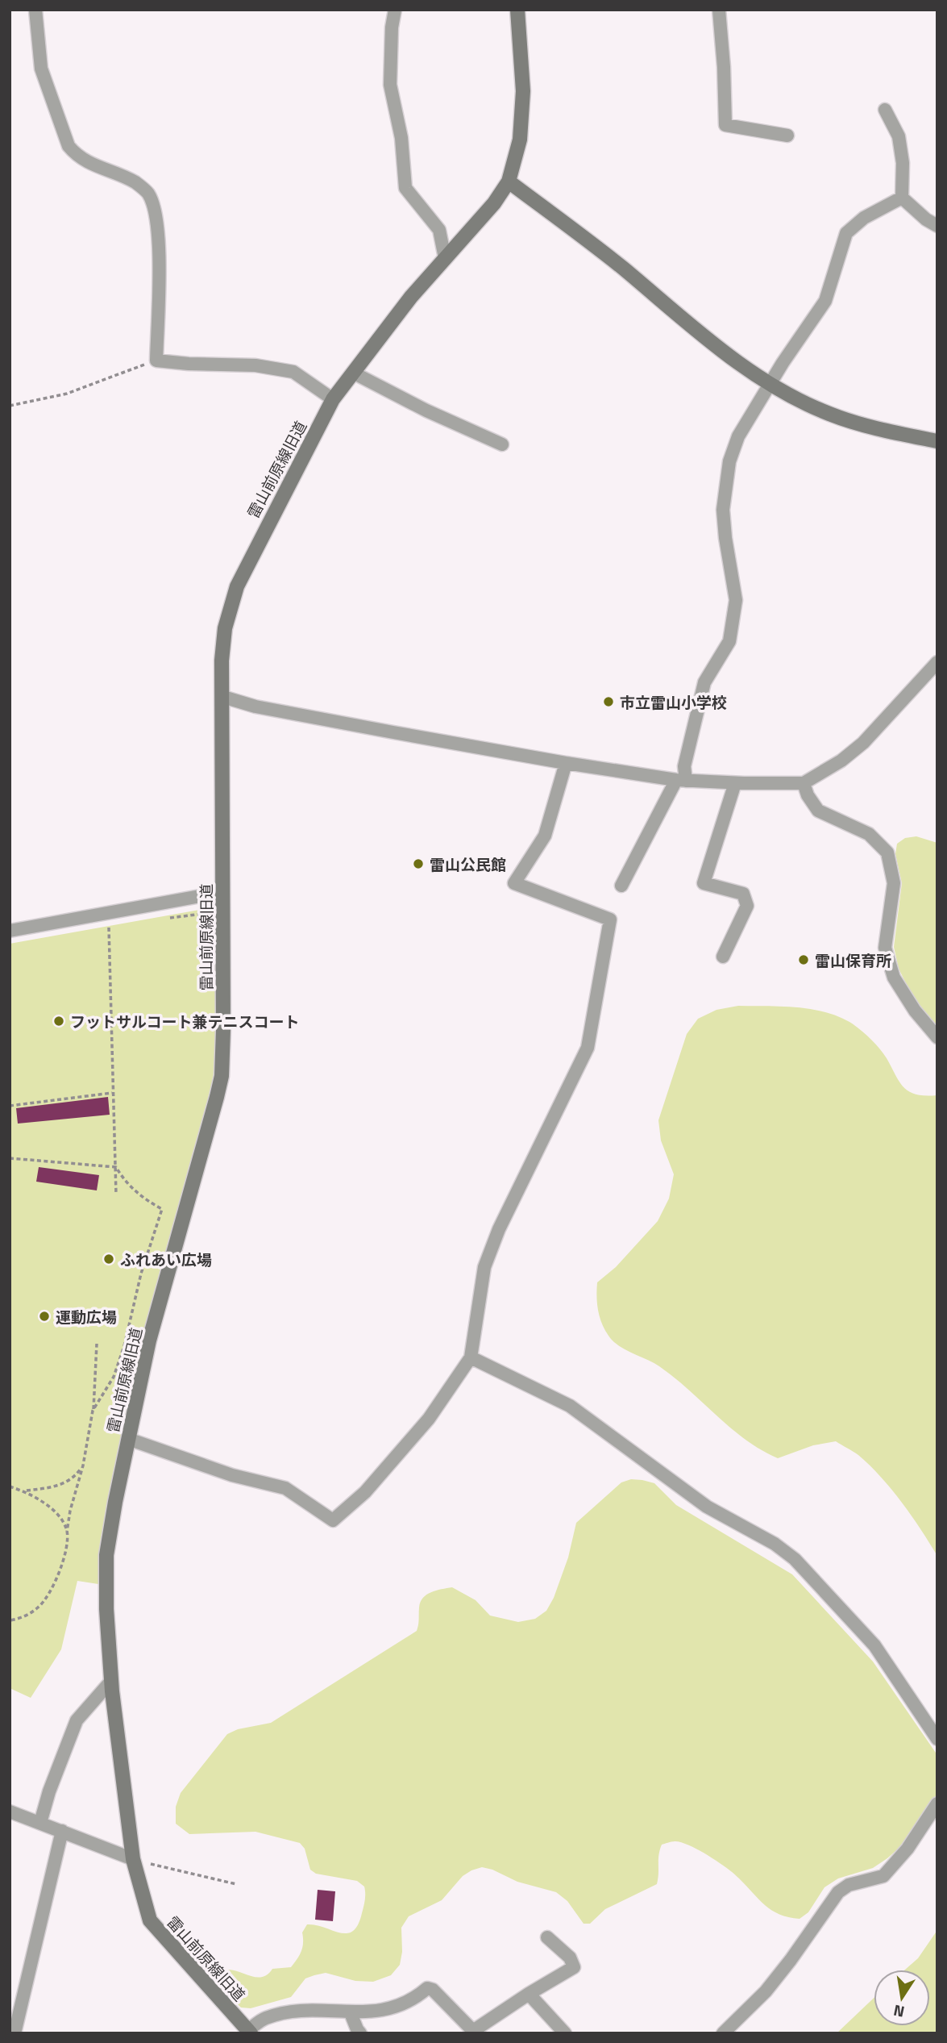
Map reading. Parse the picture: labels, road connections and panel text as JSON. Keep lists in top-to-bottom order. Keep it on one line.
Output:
{"streets":{"street":["雷山前原線旧道"]},"places":["市立雷山小学校","雷山公民館","雷山保育所","フットサルコート兼テニスコート","ふれあい広場","運動広場"],"north":"bottom"}
